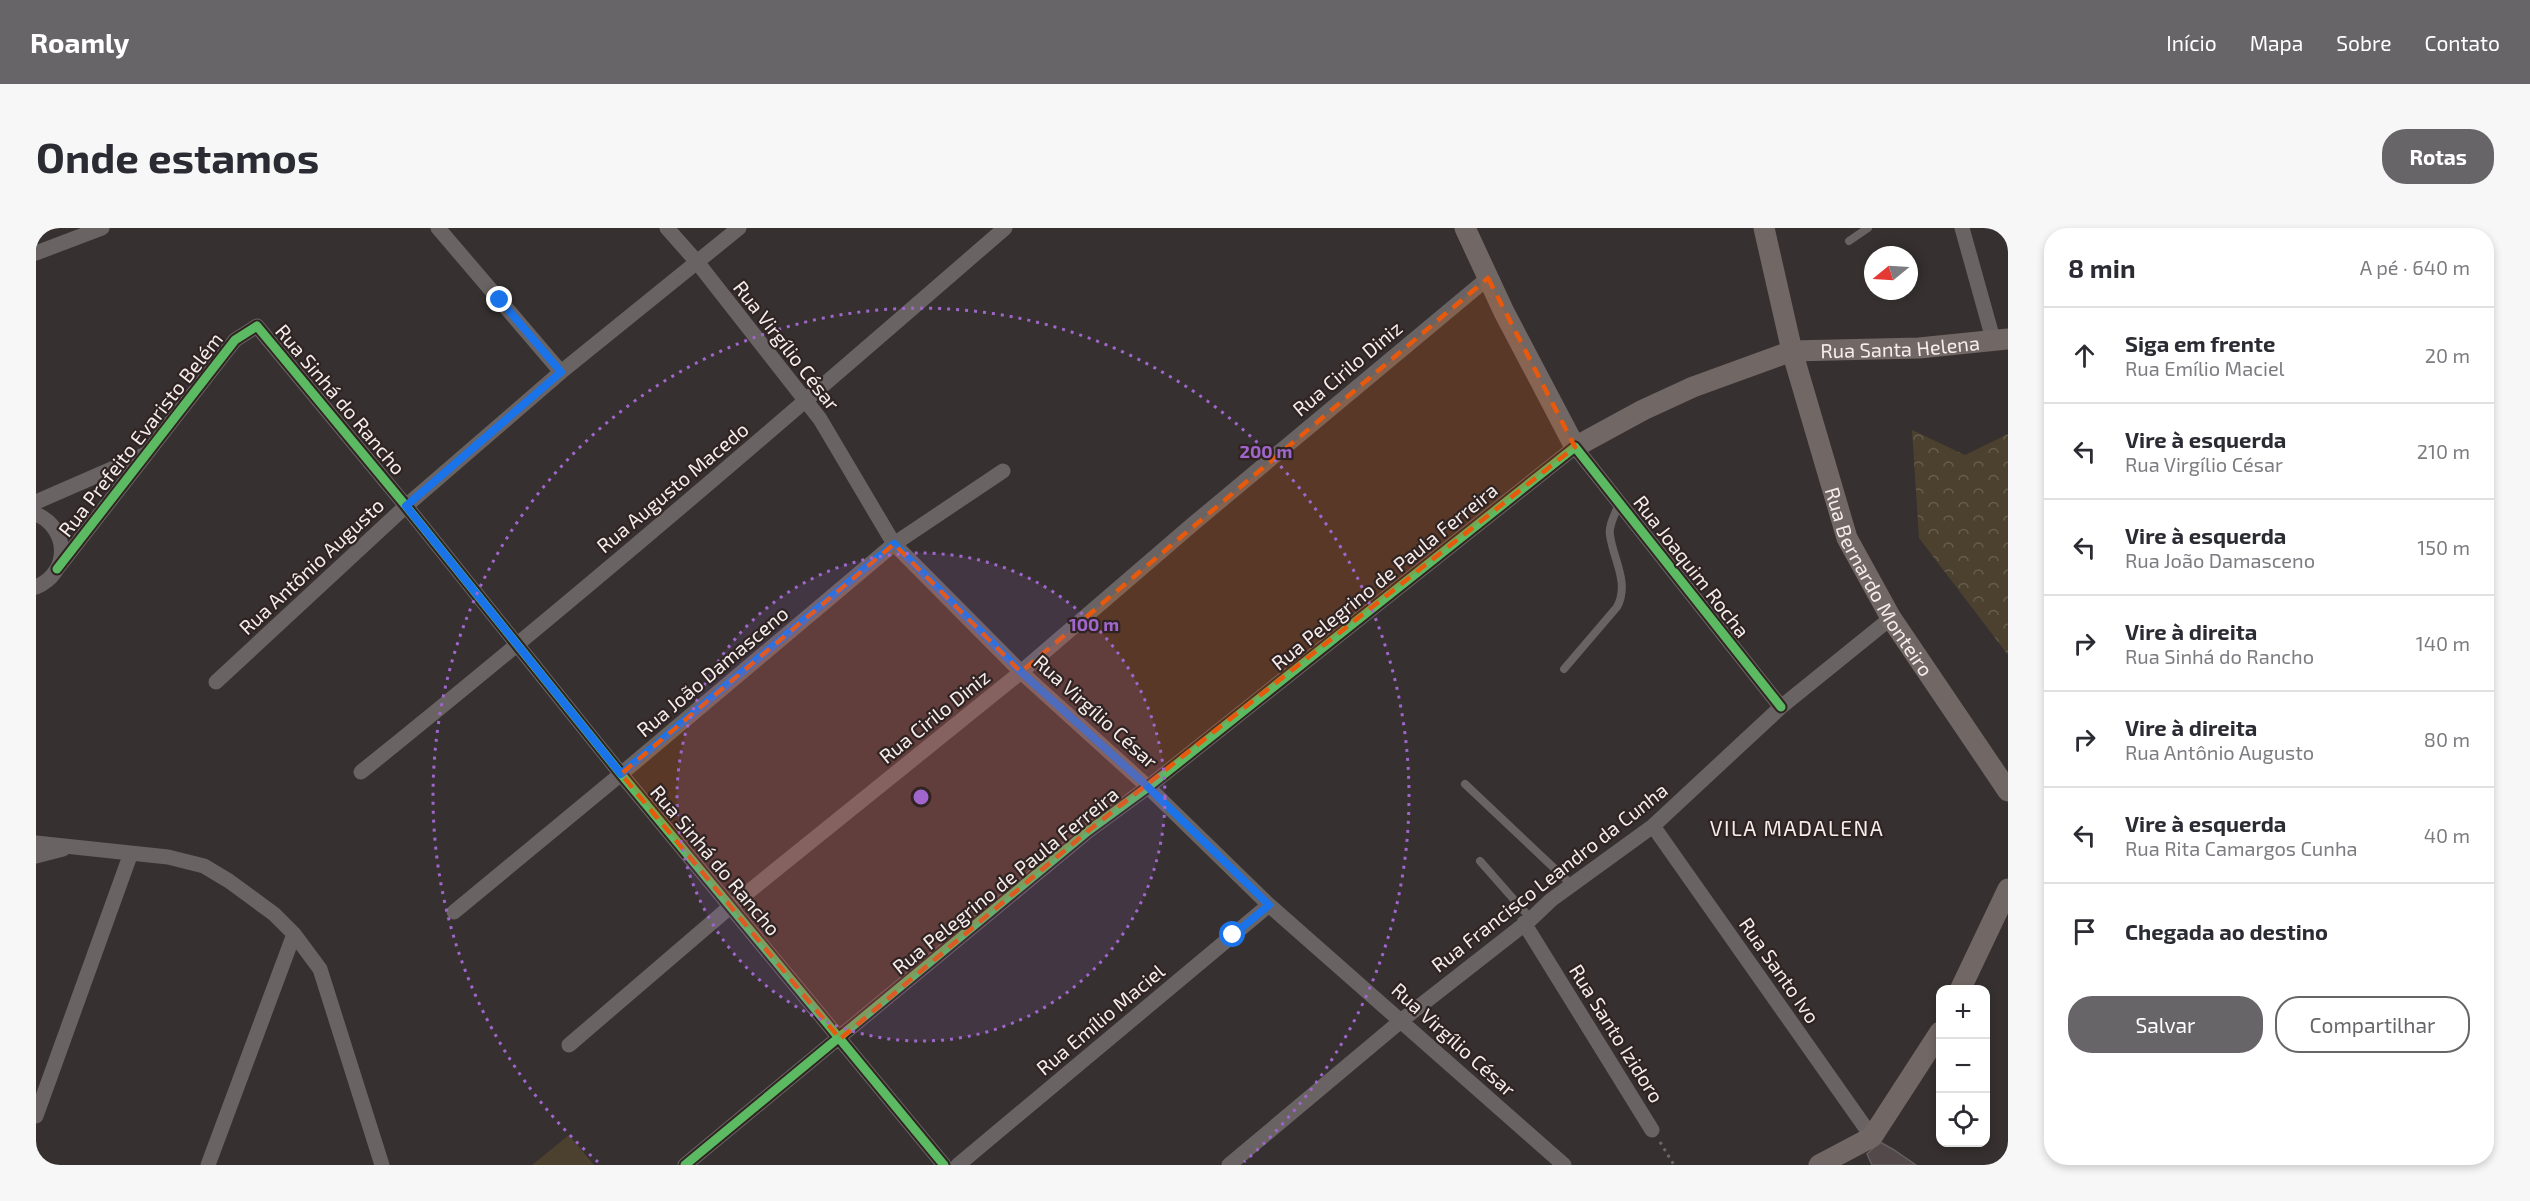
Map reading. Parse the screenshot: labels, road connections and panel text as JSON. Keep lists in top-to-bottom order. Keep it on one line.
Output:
{"streets":{"main road":["Rua Santa Helena","Rua Joaquim Rocha","Rua Pelegrino de Paula Ferreira","Rua Bernardo Monteiro"],"street":["Rua Virgílio César","Rua Cirilo Diniz","Rua Sinhá do Rancho","Rua Prefeito Evaristo Belém","Rua Augusto Macedo","Rua Antônio Augusto","Rua João Damasceno","Rua Francisco Leandro da Cunha","Rua Santo Ivo","Rua Emílio Maciel","Rua Santo Izidoro"]},"crossings":[["Rua Virgílio César","Rua Cirilo Diniz"],["Rua Virgílio César","Rua Augusto Macedo"],["Rua Virgílio César","Rua Antônio Augusto"],["Rua Virgílio César","Rua Pelegrino de Paula Ferreira"],["Rua Virgílio César","Rua João Damasceno"],["Rua Virgílio César","Rua Francisco Leandro da Cunha"],["Rua Virgílio César","Rua Emílio Maciel"],["Rua Santa Helena","Rua Pelegrino de Paula Ferreira"],["Rua Santa Helena","Rua Bernardo Monteiro"],["Rua Cirilo Diniz","Rua Sinhá do Rancho"],["Rua Cirilo Diniz","Rua Joaquim Rocha"],["Rua Sinhá do Rancho","Rua Prefeito Evaristo Belém"],["Rua Sinhá do Rancho","Rua Augusto Macedo"],["Rua Sinhá do Rancho","Rua Antônio Augusto"],["Rua Sinhá do Rancho","Rua Pelegrino de Paula Ferreira"],["Rua Sinhá do Rancho","Rua João Damasceno"],["Rua Joaquim Rocha","Rua Pelegrino de Paula Ferreira"],["Rua Joaquim Rocha","Rua Francisco Leandro da Cunha"],["Rua Pelegrino de Paula Ferreira","Rua Bernardo Monteiro"],["Rua Bernardo Monteiro","Rua Francisco Leandro da Cunha"],["Rua Francisco Leandro da Cunha","Rua Santo Ivo"],["Rua Francisco Leandro da Cunha","Rua Santo Izidoro"]],"districts":["VILA MADALENA"],"north":"left","page":{"header":"Roamly","nav":["Início","Mapa","Sobre","Contato"],"buttons":["Rotas",["Salvar","Compartilhar"]],"title":"Onde estamos","heading":["8 min","A pé · 640 m"],"list":[["Siga em frente","Rua Emílio Maciel","20 m"],["Vire à esquerda","Rua Virgílio César","210 m"],["Vire à esquerda","Rua João Damasceno","150 m"],["Vire à direita","Rua Sinhá do Rancho","140 m"],["Vire à direita","Rua Antônio Augusto","80 m"],["Vire à esquerda","Rua Rita Camargos Cunha","40 m"],"Chegada ao destino"],"map_buttons":["+","−"]},"rings":["200 m","100 m"]}
